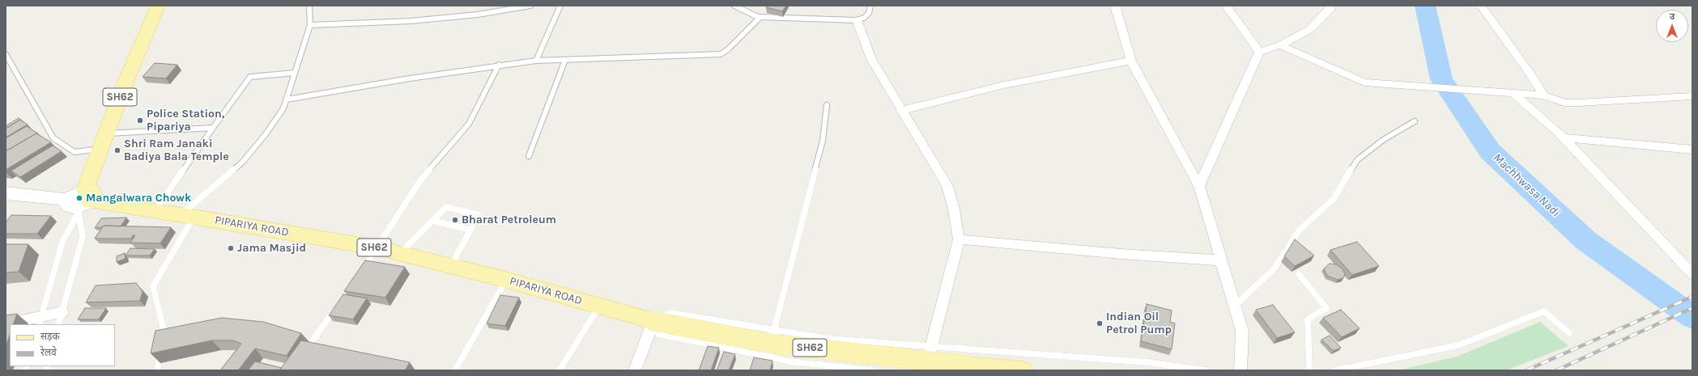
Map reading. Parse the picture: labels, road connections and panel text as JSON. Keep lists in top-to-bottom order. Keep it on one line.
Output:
{"streets":{"main road":["SH62","PIPARIYA ROAD"]},"crossings":[["SH62","PIPARIYA ROAD"]],"water":["Machhwasa Nadi"],"places":["Police Station, Pipariya","Shri Ram Janaki Badiya Bala Temple","Mangalwara Chowk","Bharat Petroleum","Jama Masjid","Indian Oil Petrol Pump"],"legend":["सड़क","रेलवे"],"north":"top"}
